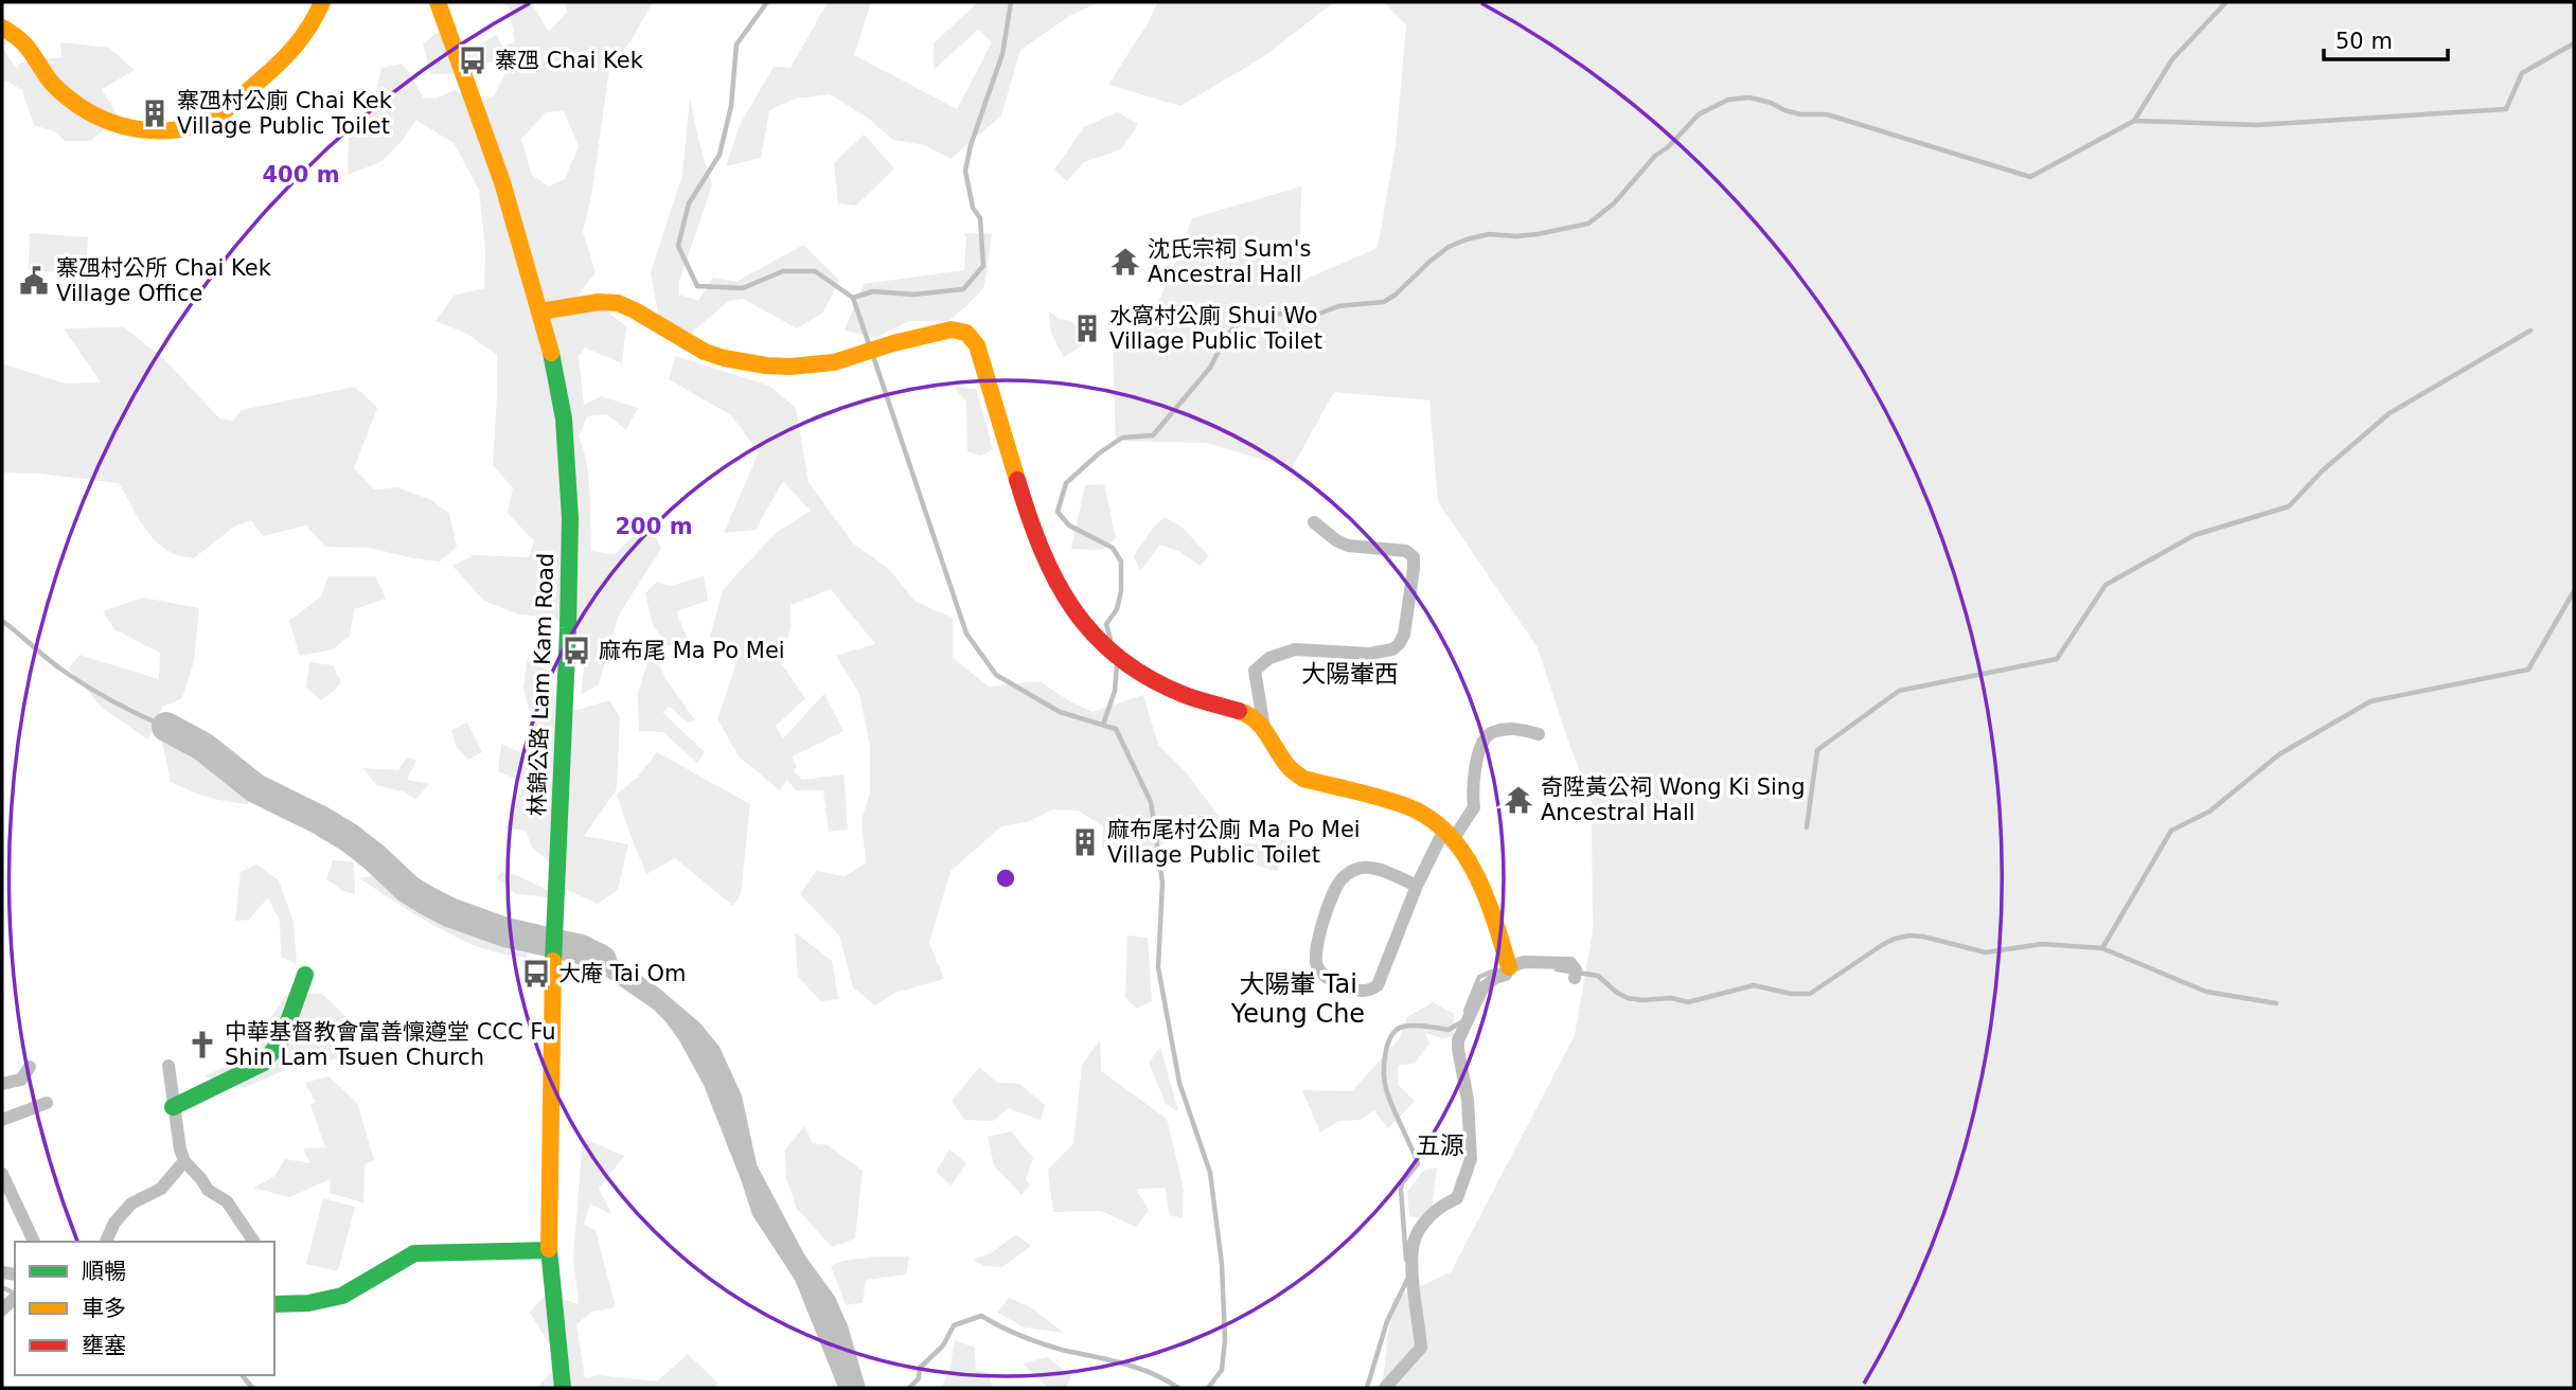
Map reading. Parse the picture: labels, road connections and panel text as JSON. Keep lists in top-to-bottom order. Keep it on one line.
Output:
{"streets":{"street":["林錦公路 Lam Kam Road"]},"districts":["大陽輋西","大陽輋 Tai Yeung Che","五源"],"places":{"bus stop":["寨乪 Chai Kek","麻布尾 Ma Po Mei","大庵 Tai Om"],"building":["寨乪村公廁 Chai Kek Village Public Toilet","水窩村公廁 Shui Wo Village Public Toilet","麻布尾村公廁 Ma Po Mei Village Public Toilet"],"temple":["沈氏宗祠 Sum's Ancestral Hall","奇陞黃公祠 Wong Ki Sing Ancestral Hall"],"public building":["寨乪村公所 Chai Kek Village Office"],"church":["中華基督教會富善懍遵堂 CCC Fu Shin Lam Tsuen Church"]},"legend":["順暢","車多","壅塞"],"scale_bar":"50 m","rings":["400 m","200 m"]}
